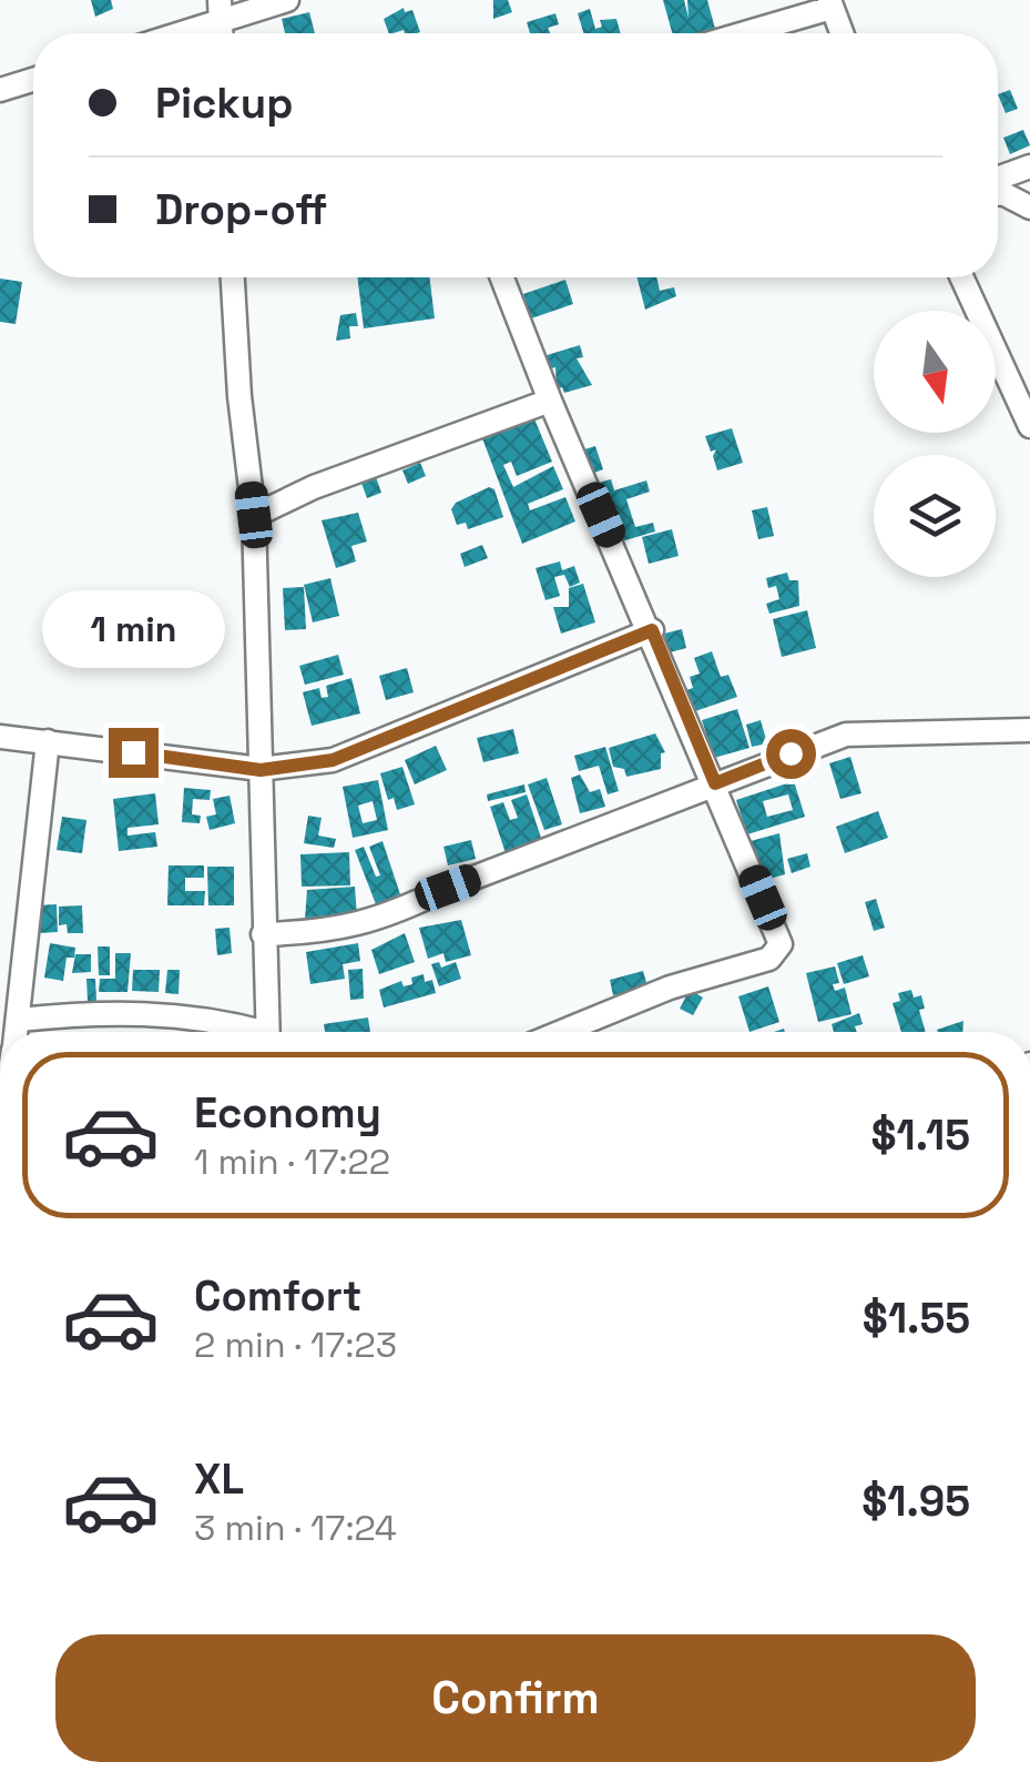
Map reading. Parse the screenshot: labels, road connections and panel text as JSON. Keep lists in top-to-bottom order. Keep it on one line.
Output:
{"north":"bottom","page":{"banner":["Pickup","Drop-off"],"bubble":"1 min","list":[{"name":"Economy","note":"1 min · 17:22","value":"$1.15"},{"name":"Comfort","note":"2 min · 17:23","value":"$1.55"},{"name":"XL","note":"3 min · 17:24","value":"$1.95"}],"buttons":"Confirm"}}
